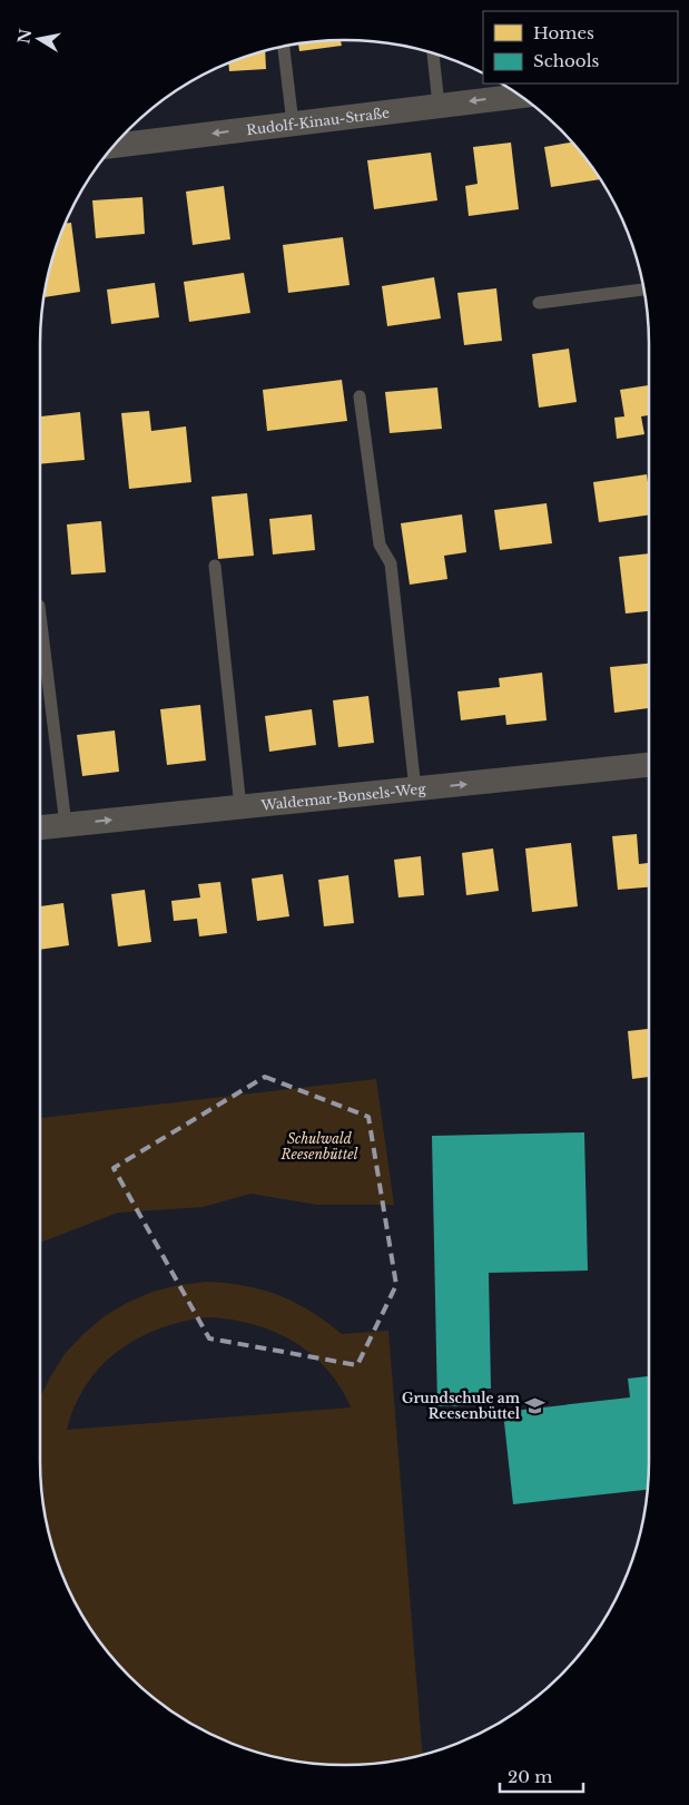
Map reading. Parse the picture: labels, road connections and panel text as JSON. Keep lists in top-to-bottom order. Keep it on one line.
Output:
{"streets":{"street":["Rudolf-Kinau-Straße","Waldemar-Bonsels-Weg"]},"one_way":["Rudolf-Kinau-Straße","Waldemar-Bonsels-Weg"],"parks":["Schulwald Reesenbüttel"],"places":{"school or university":["Grundschule am Reesenbüttel"]},"legend":["Homes","Schools"],"scale_bar":"20 m","north":"left"}
